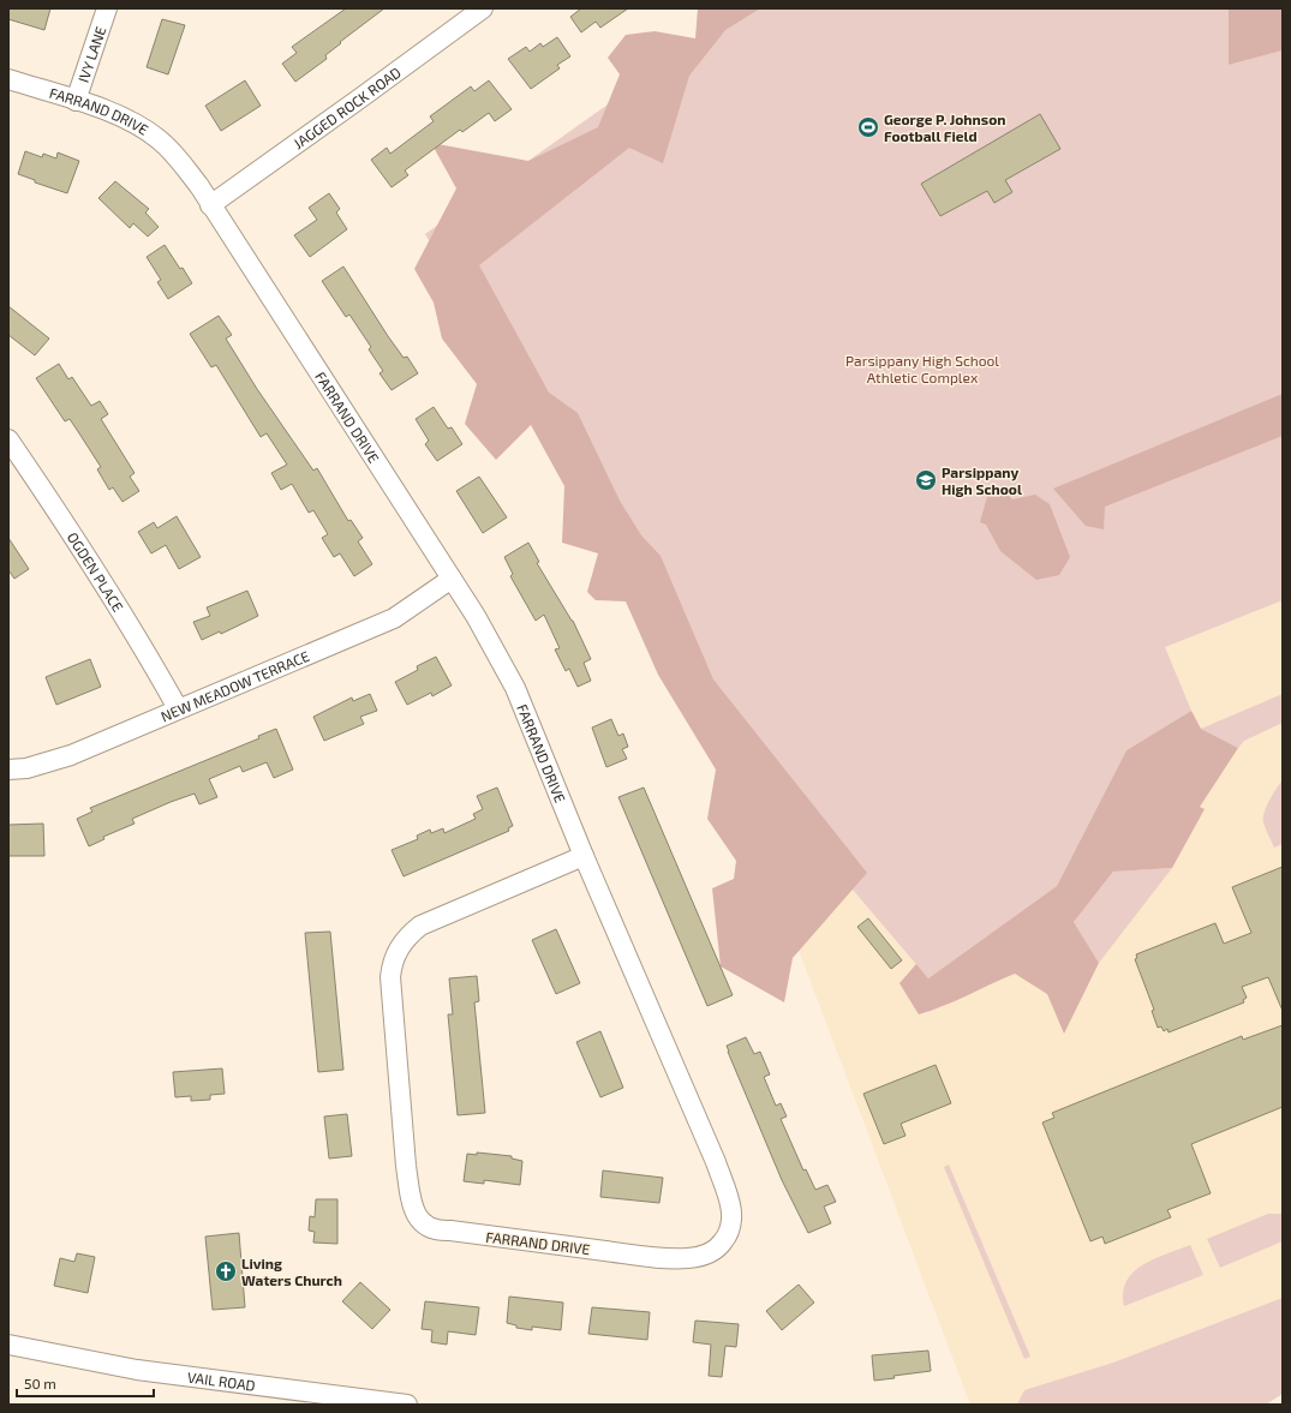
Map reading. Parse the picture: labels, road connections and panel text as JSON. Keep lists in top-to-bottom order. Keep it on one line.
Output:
{"streets":{"street":["IVY LANE","JAGGED ROCK ROAD","FARRAND DRIVE","OGDEN PLACE","NEW MEADOW TERRACE","VAIL ROAD"]},"crossings":[["IVY LANE","FARRAND DRIVE"],["JAGGED ROCK ROAD","FARRAND DRIVE"],["FARRAND DRIVE","NEW MEADOW TERRACE"],["OGDEN PLACE","NEW MEADOW TERRACE"]],"parks":["Parsippany High School Athletic Complex"],"places":{"sports":["George P. Johnson Football Field"],"school or university":["Parsippany High School"],"church":["Living Waters Church"]},"scale_bar":"50 m"}
